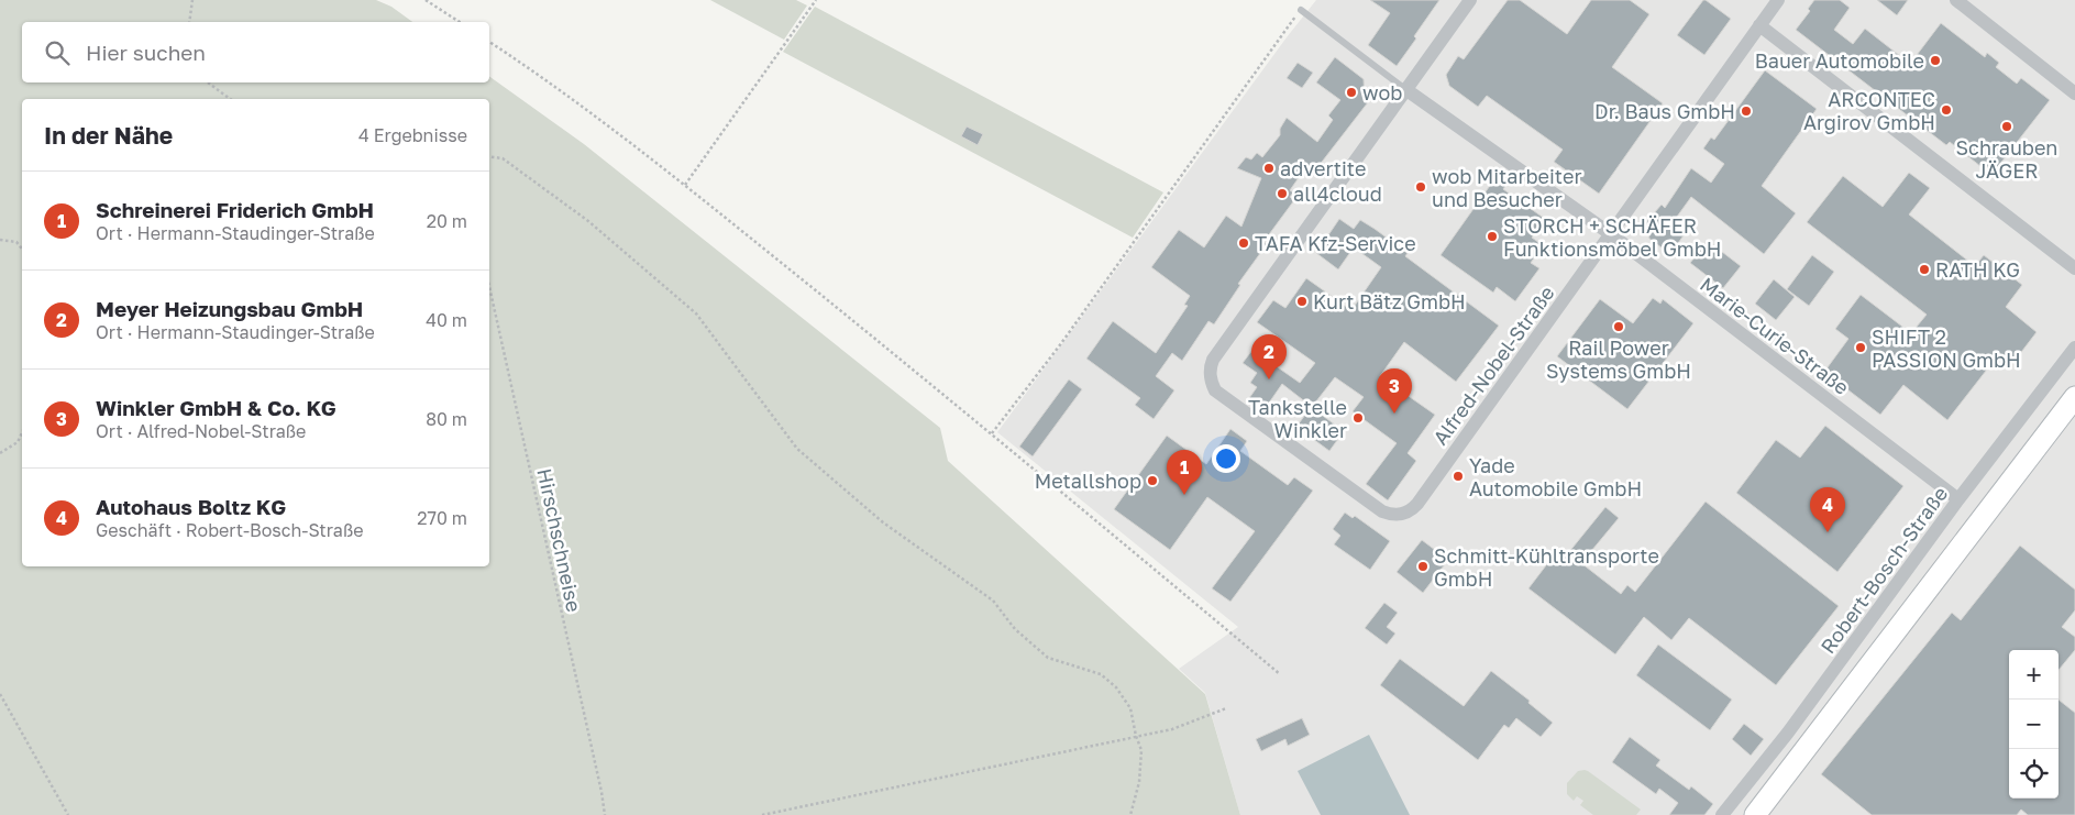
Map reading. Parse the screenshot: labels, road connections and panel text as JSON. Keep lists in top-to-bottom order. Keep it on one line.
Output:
{"streets":{"street":["Marie-Curie-Straße","Alfred-Nobel-Straße","Robert-Bosch-Straße"],"path":["Hirschschneise"]},"crossings":[["Marie-Curie-Straße","Alfred-Nobel-Straße"],["Marie-Curie-Straße","Robert-Bosch-Straße"]],"places":["Bauer Automobile","wob","ARCONTEC Argirov GmbH","Dr. Baus GmbH","Schrauben JÄGER","advertite","wob Mitarbeiter und Besucher","all4cloud","STORCH + SCHÄFER Funktionsmöbel GmbH","TAFA Kfz-Service","RATH KG","Kurt Bätz GmbH","Rail Power Systems GmbH","SHIFT 2 PASSION GmbH","Tankstelle Winkler","Yade Automobile GmbH","Metallshop","Schmitt-Kühltransporte GmbH"],"page":{"search":"Hier suchen","heading":["In der Nähe","4 Ergebnisse"],"list":[{"mark":"1","name":"Schreinerei Friderich GmbH","note":"Ort · Hermann-Staudinger-Straße","value":"20 m"},{"mark":"2","name":"Meyer Heizungsbau GmbH","note":"Ort · Hermann-Staudinger-Straße","value":"40 m"},{"mark":"3","name":"Winkler GmbH & Co. KG","note":"Ort · Alfred-Nobel-Straße","value":"80 m"},{"mark":"4","name":"Autohaus Boltz KG","note":"Geschäft · Robert-Bosch-Straße","value":"270 m"}],"pins":["2","3","1","4"],"map_buttons":["+","−"]}}
